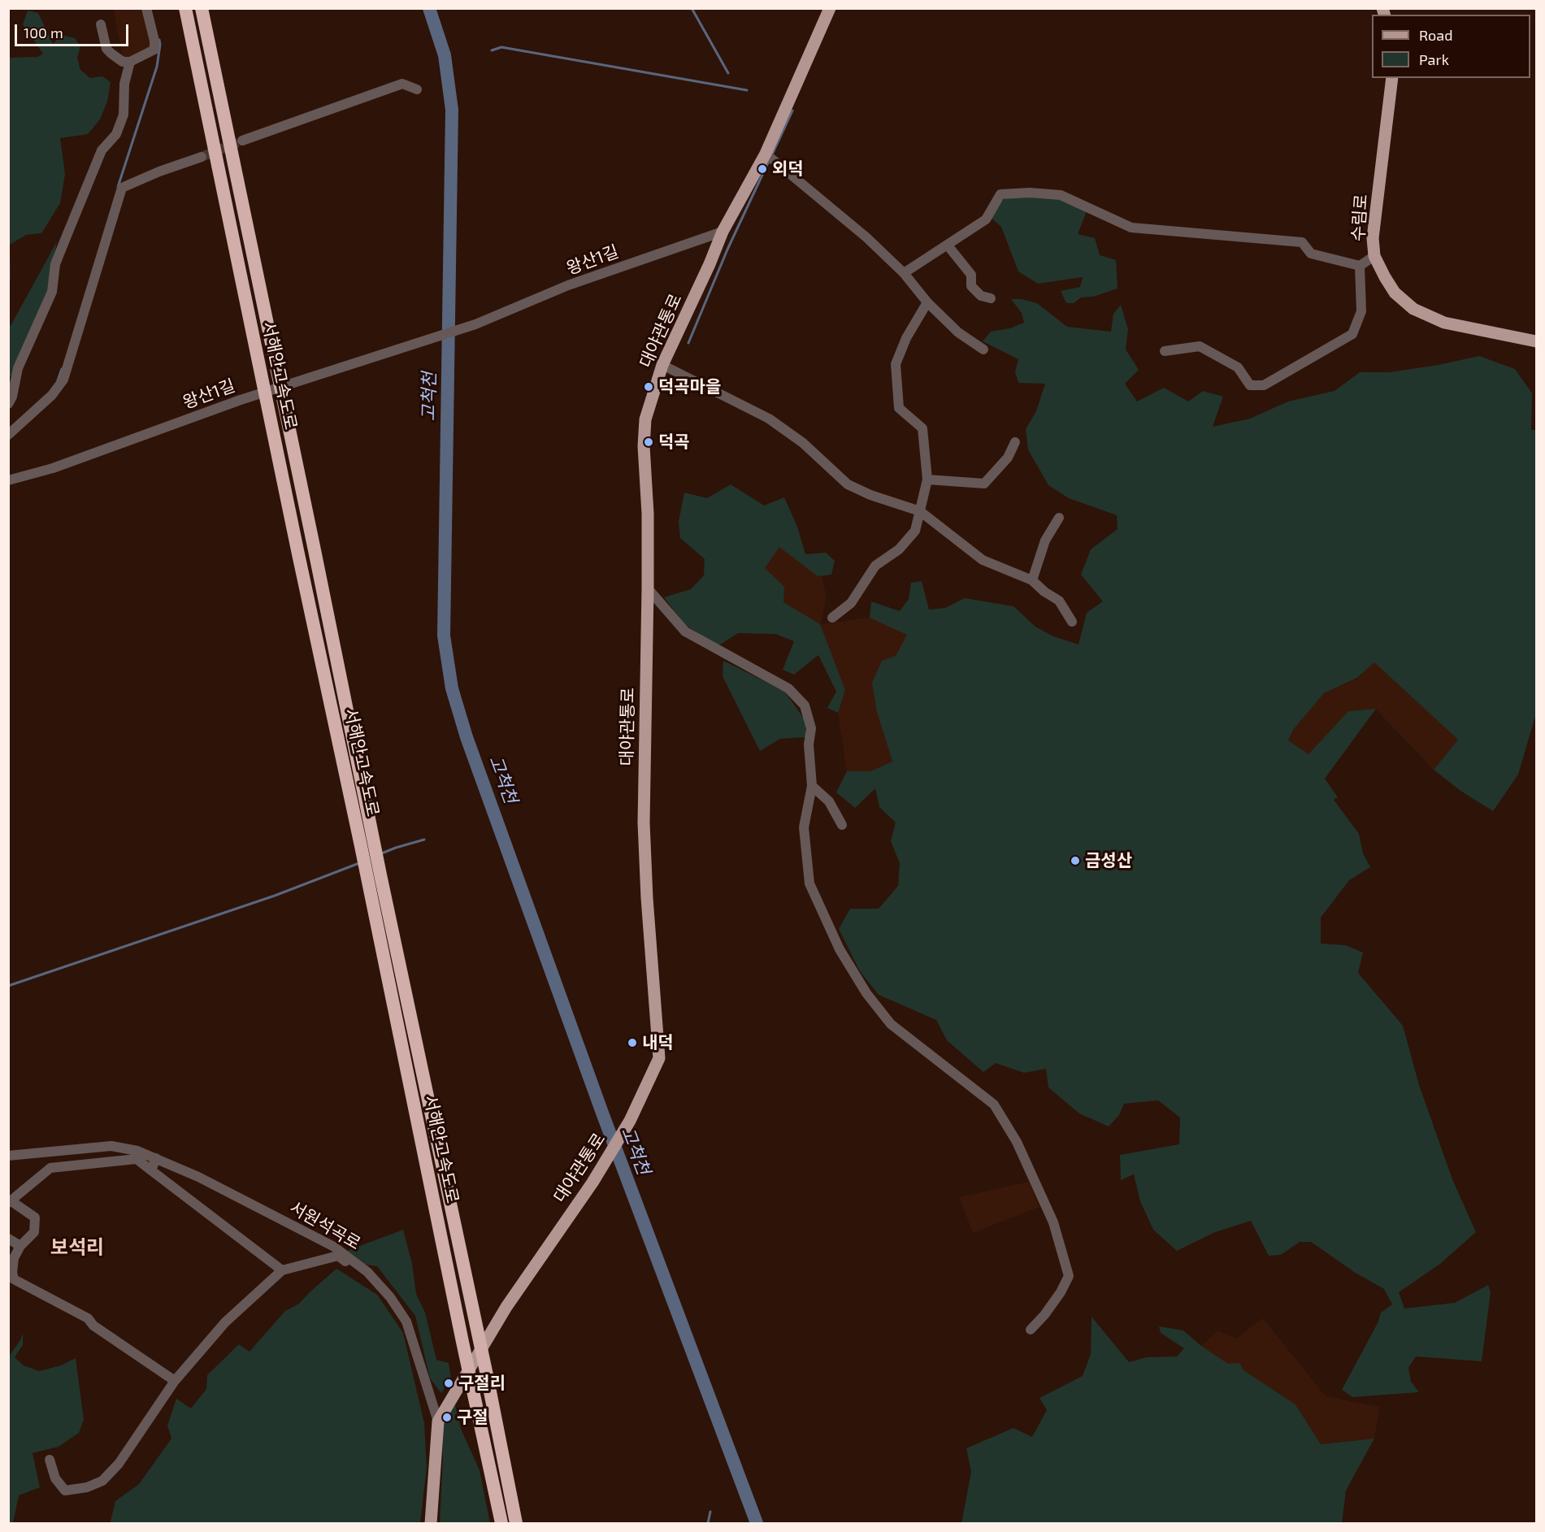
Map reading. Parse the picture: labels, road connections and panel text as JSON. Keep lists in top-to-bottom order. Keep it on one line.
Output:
{"streets":{"highway":["서해안고속도로"],"main road":["수림로","대야관통로","서원석곡로"],"street":["왕산1길"]},"crossings":[["왕산1길","대야관통로"],["대야관통로","서원석곡로"]],"districts":["보석리"],"water":["고척천"],"places":["외덕","덕곡마을","덕곡","금성산","내덕","구절리","구절"],"legend":["Road","Park"],"scale_bar":"100 m"}
